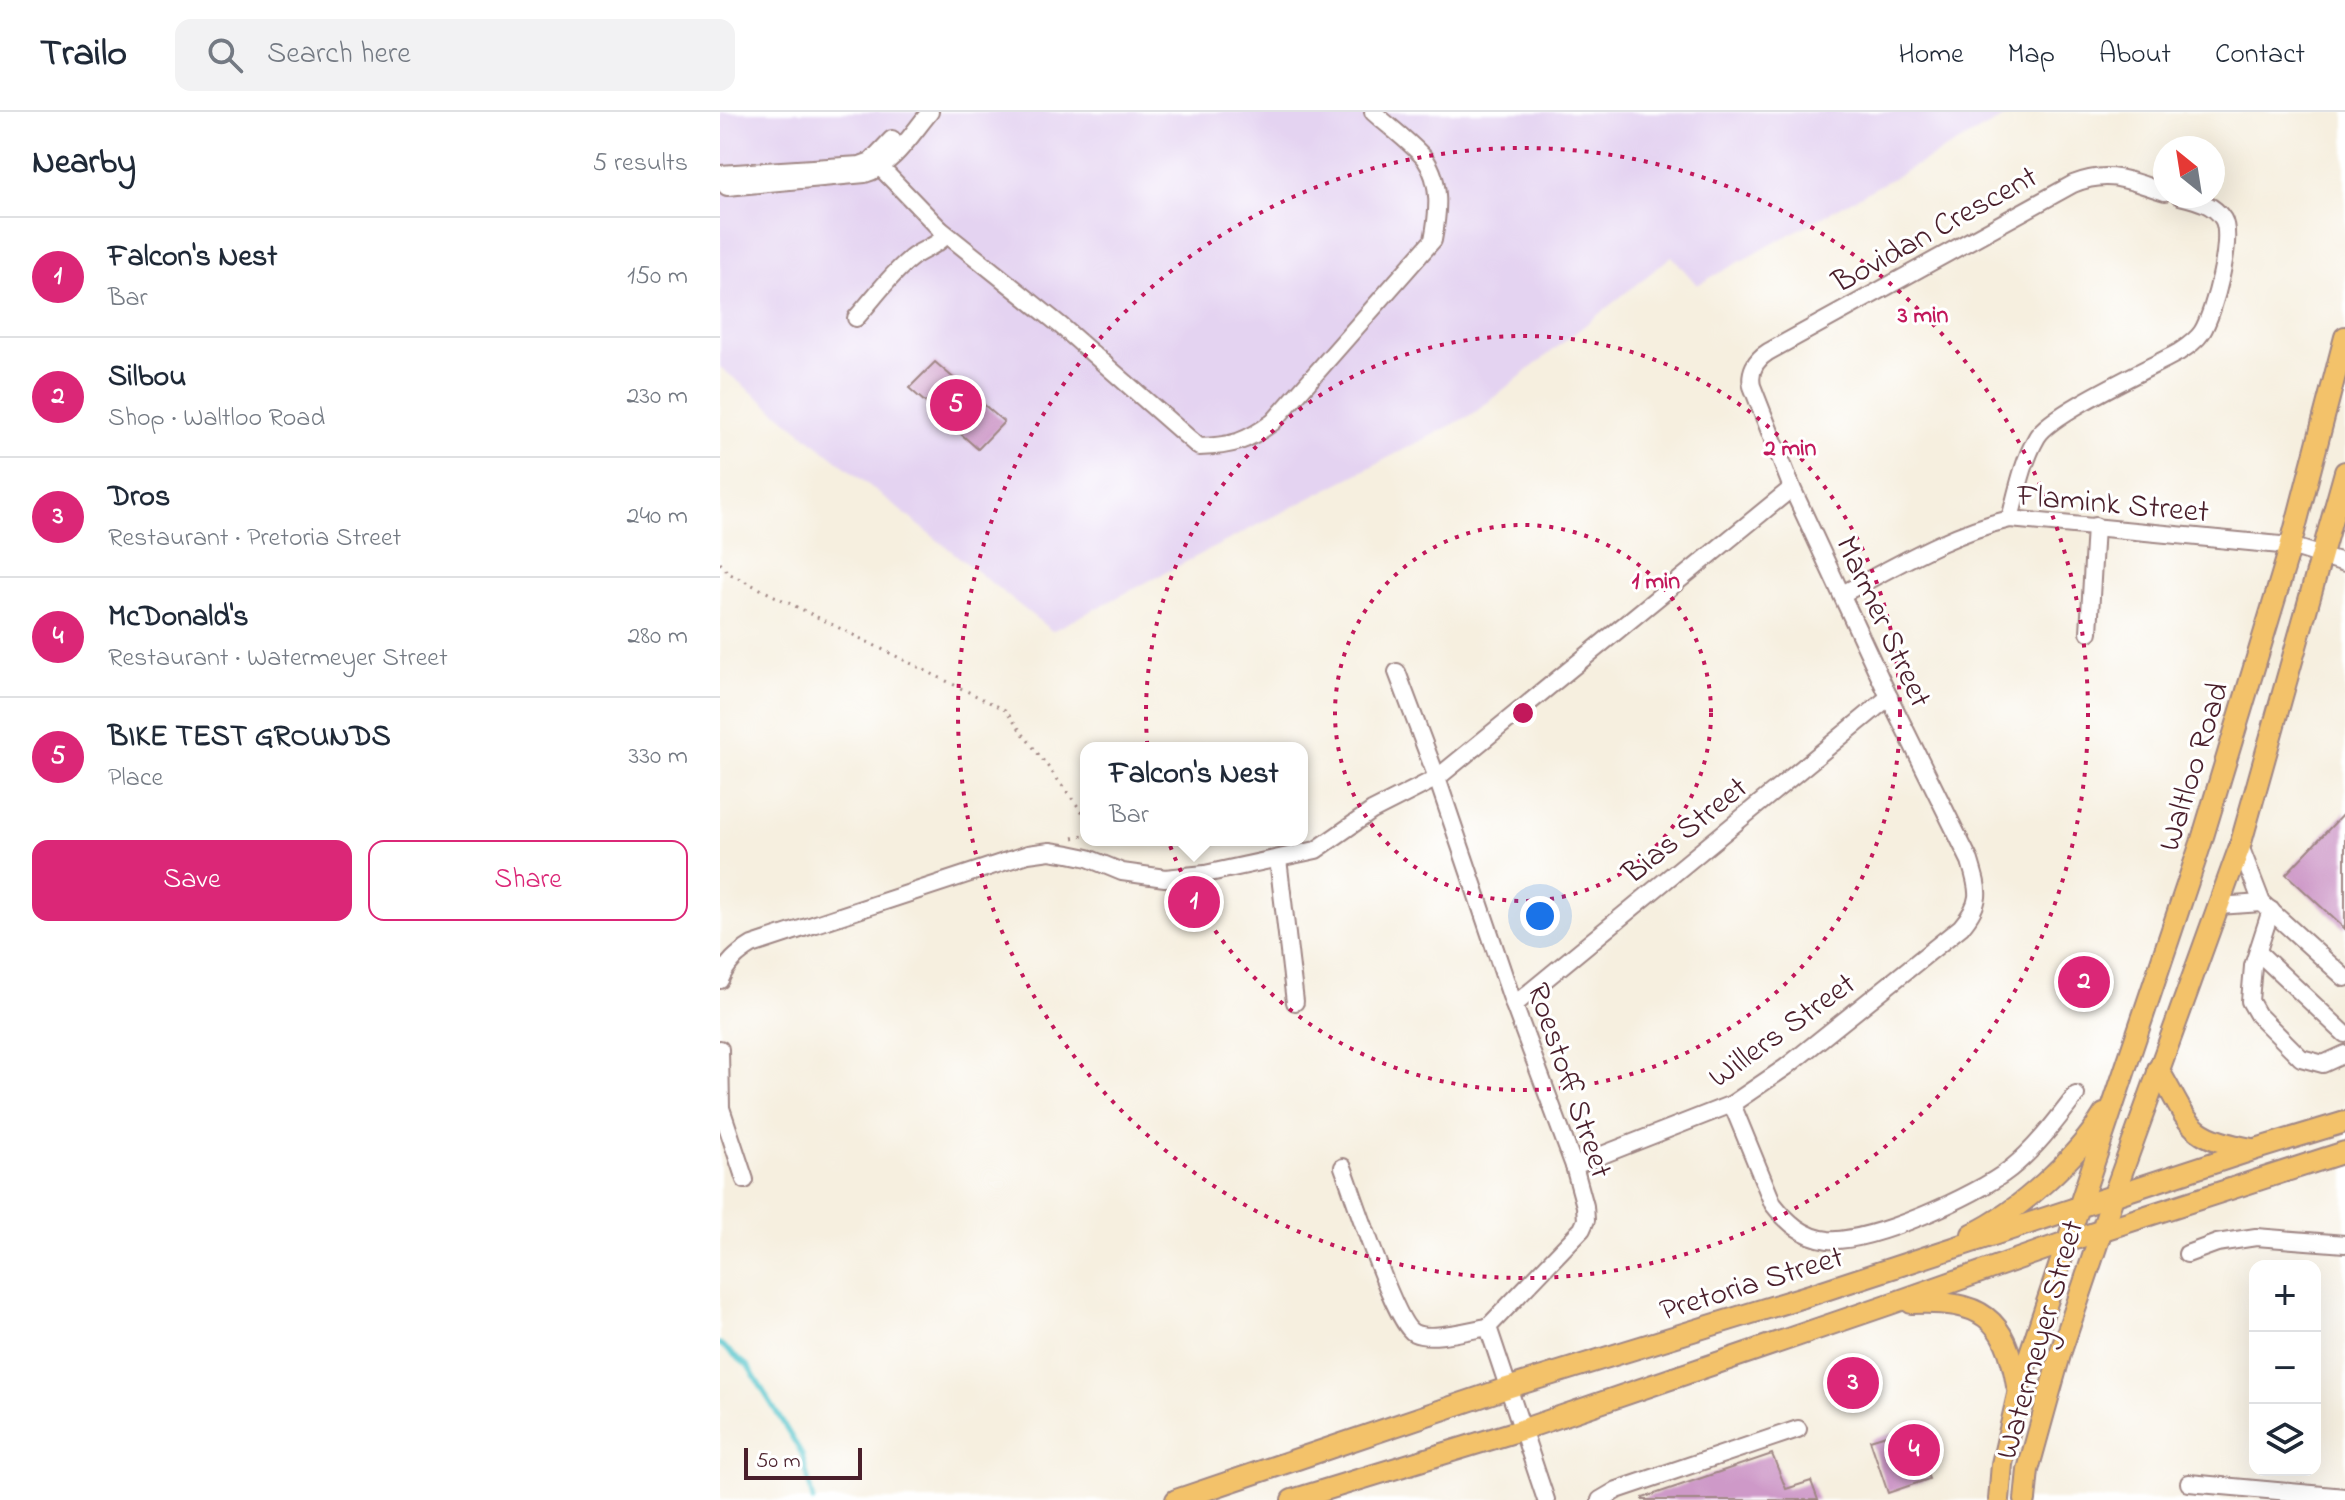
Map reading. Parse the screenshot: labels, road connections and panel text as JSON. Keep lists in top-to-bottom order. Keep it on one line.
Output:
{"streets":{"main road":["Waltloo Road","Pretoria Street","Watermeyer Street"],"street":["Bovidan Crescent","Flamink Street","Marmer Street","Bias Street","Willers Street","Roestoff Street"]},"crossings":[["Bovidan Crescent","Marmer Street"],["Flamink Street","Marmer Street"],["Flamink Street","Waltloo Road"],["Marmer Street","Bias Street"],["Marmer Street","Willers Street"],["Waltloo Road","Pretoria Street"],["Waltloo Road","Watermeyer Street"],["Bias Street","Roestoff Street"],["Willers Street","Roestoff Street"],["Pretoria Street","Watermeyer Street"]],"scale_bar":"50 m","north":"top left","page":{"header":"Trailo","search":"Search here","nav":["Home","Map","About","Contact"],"heading":["Nearby","5 results"],"list":[{"mark":"1","name":"Falcon's Nest","note":"Bar","value":"150 m"},{"mark":"2","name":"Silbou","note":"Shop · Waltloo Road","value":"230 m"},{"mark":"3","name":"Dros","note":"Restaurant · Pretoria Street","value":"240 m"},{"mark":"4","name":"McDonald's","note":"Restaurant · Watermeyer Street","value":"280 m"},{"mark":"5","name":"BIKE TEST GROUNDS","note":"Place","value":"330 m"}],"pins":["5","1","2","3","4"],"popup":["Falcon's Nest","Bar"],"buttons":["Save","Share"],"map_buttons":["+","−"],"scale":"50 m"},"rings":["3 min","2 min","1 min"]}
